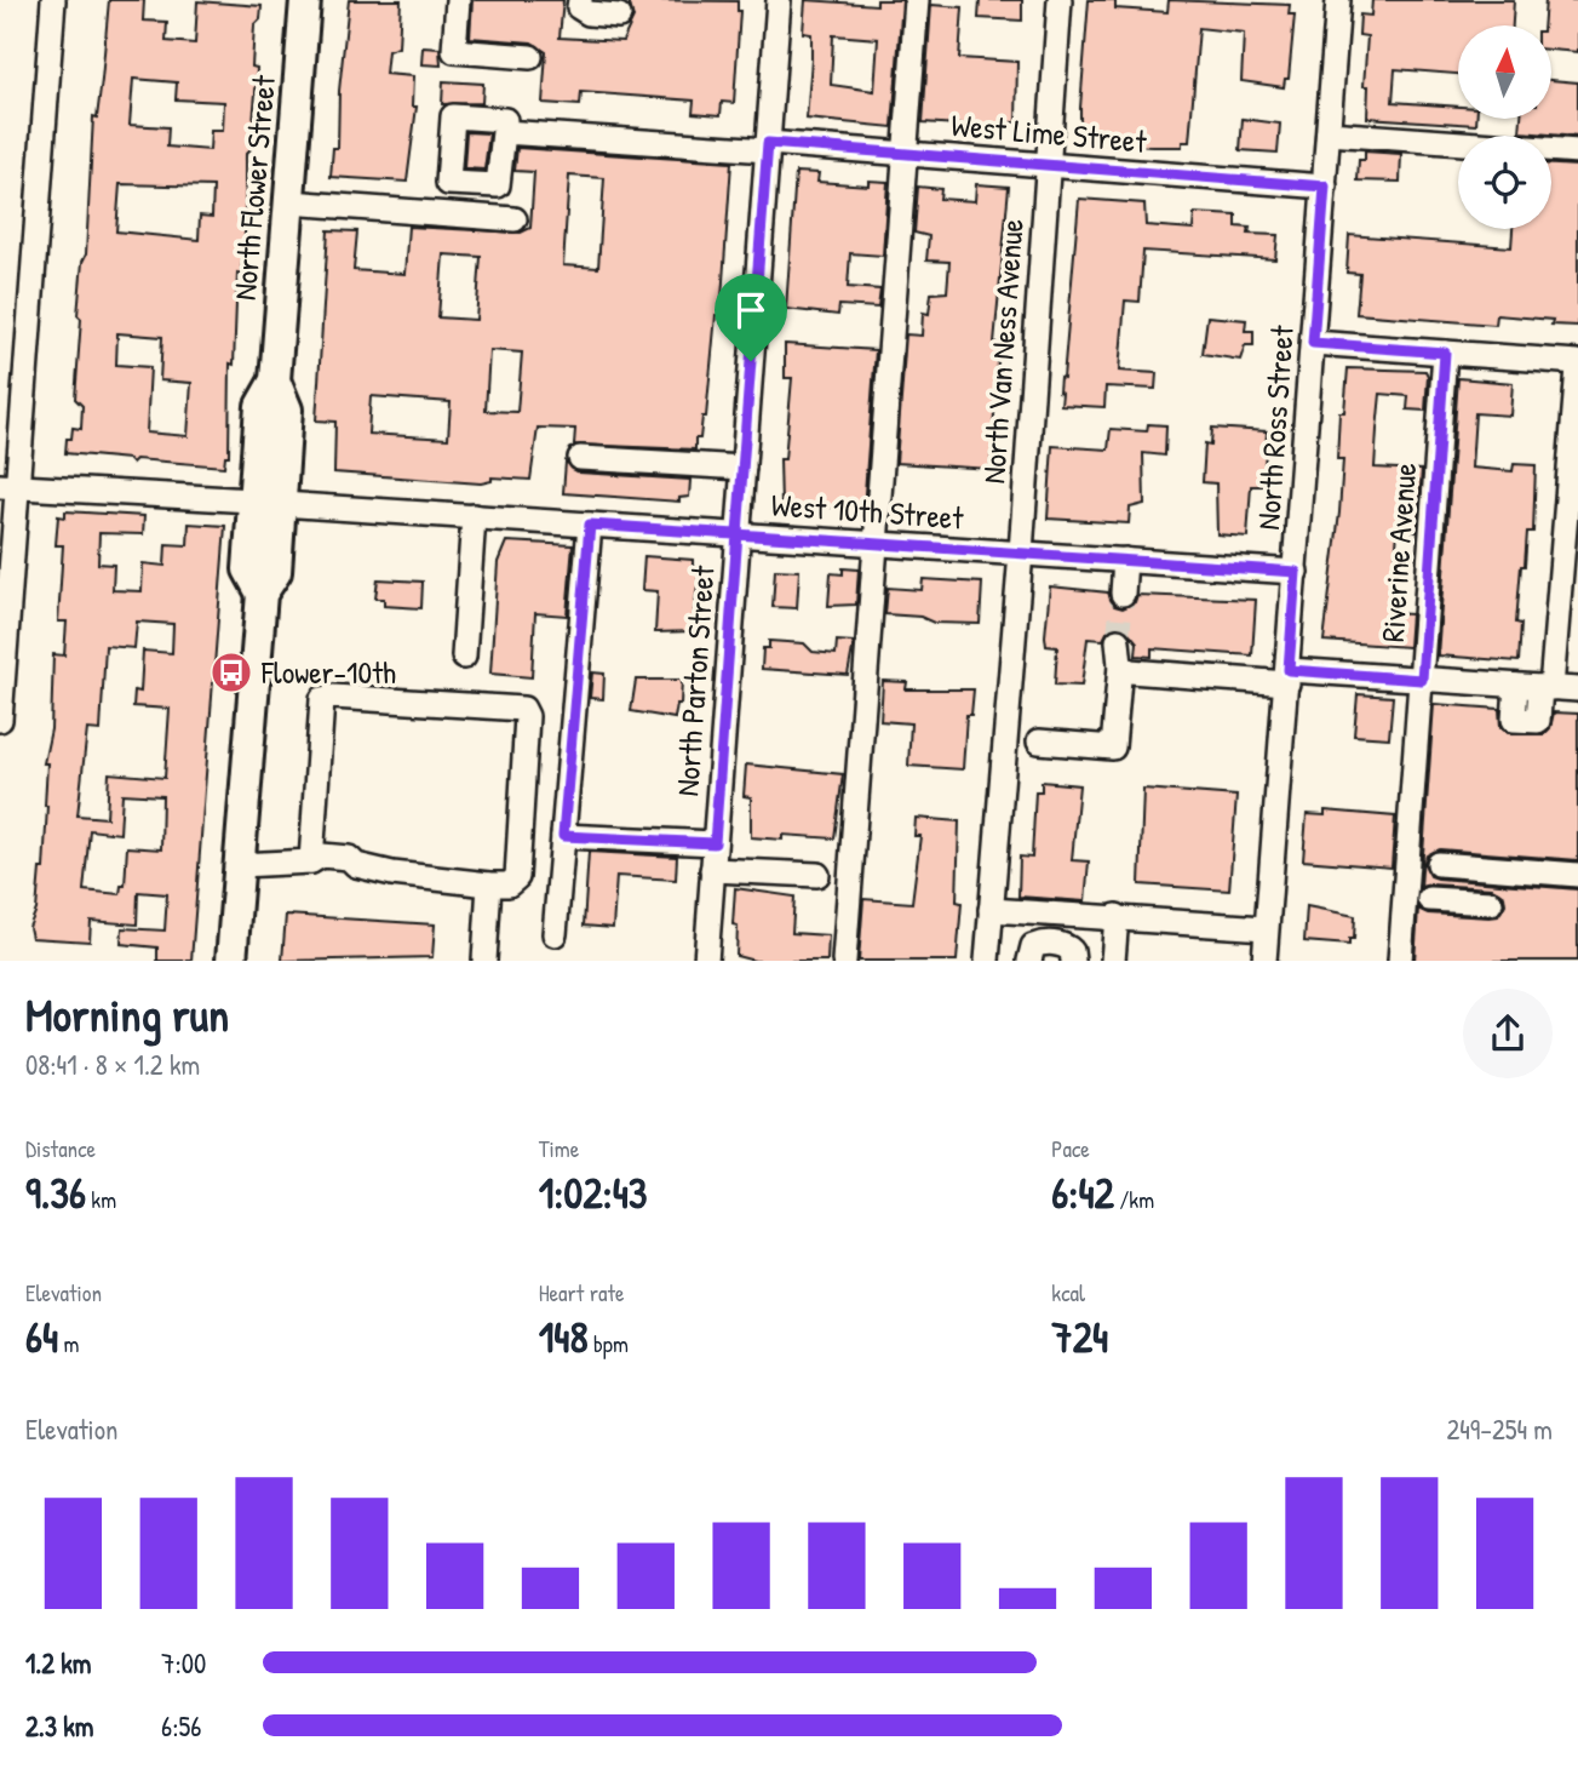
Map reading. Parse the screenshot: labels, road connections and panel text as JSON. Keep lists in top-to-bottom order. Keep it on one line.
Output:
{"streets":{"main road":["North Flower Street"],"street":["West Lime Street","North Van Ness Avenue","North Ross Street","West 10th Street","Riverine Avenue","North Parton Street"]},"crossings":[["West Lime Street","North Van Ness Avenue"],["West Lime Street","North Ross Street"],["West Lime Street","North Parton Street"],["North Flower Street","West 10th Street"],["North Van Ness Avenue","West 10th Street"],["North Ross Street","West 10th Street"],["West 10th Street","North Parton Street"]],"places":{"bus stop":["Flower-10th"]},"north":"top","page":{"heading":["Morning run","08:41 · 8 × 1.2 km"],"stats":[["Distance","9.36 km"],["Time","1:02:43"],["Pace","6:42 /km"],["Elevation","64 m"],["Heart rate","148 bpm"],["kcal","724"]],"chart":["Elevation","249–254 m"],"list":[{"name":"1.2 km","note":"7:00"},{"name":"2.3 km","note":"6:56"}]}}
